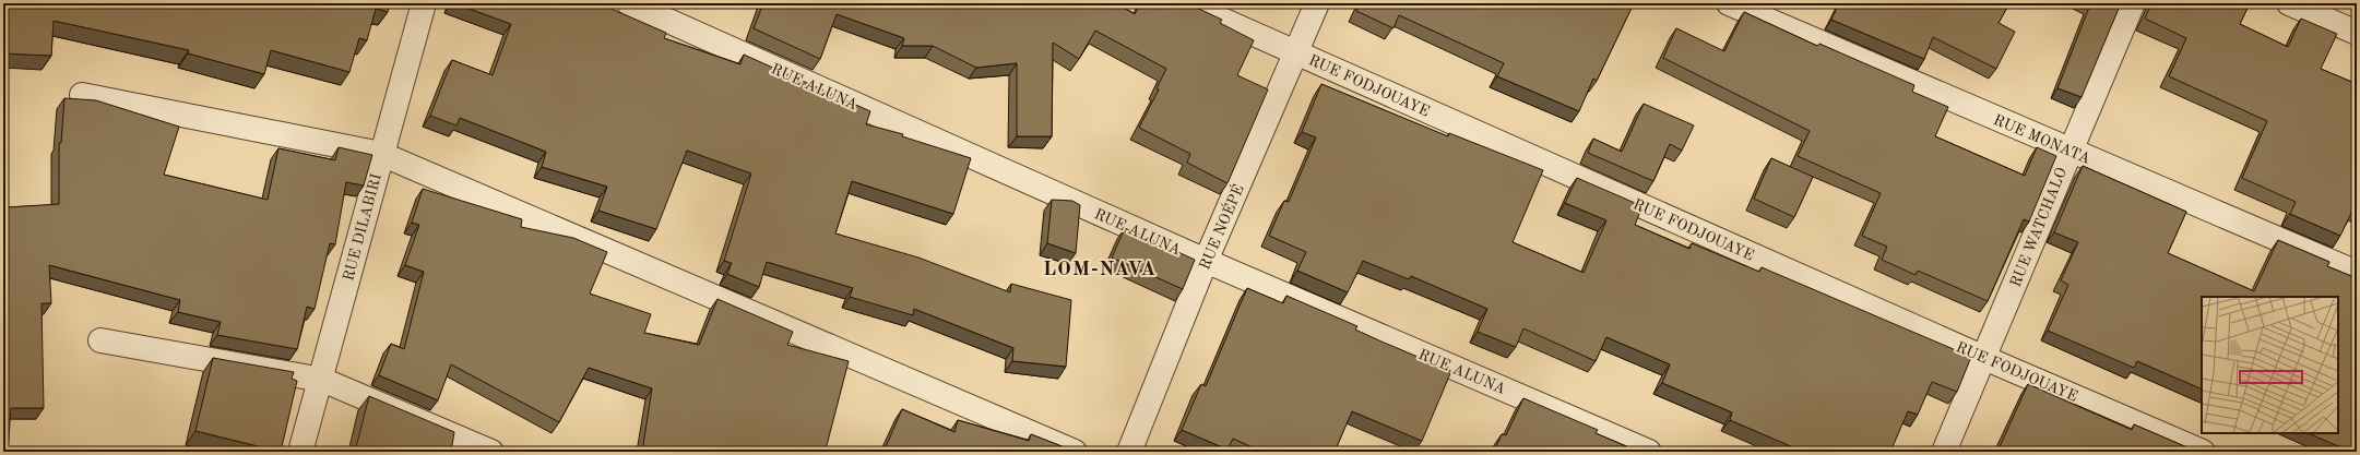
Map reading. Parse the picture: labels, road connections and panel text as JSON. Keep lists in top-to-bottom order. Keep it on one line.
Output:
{"streets":{"street":["RUE FODJOUAYE","RUE ALUNA","RUE MONATA","RUE DILABIRI","RUE NOÉPÉ","RUE WATCHALO"]},"crossings":[["RUE FODJOUAYE","RUE NOÉPÉ"],["RUE FODJOUAYE","RUE WATCHALO"],["RUE ALUNA","RUE NOÉPÉ"],["RUE MONATA","RUE WATCHALO"]],"districts":["LOM-NAVA"]}
